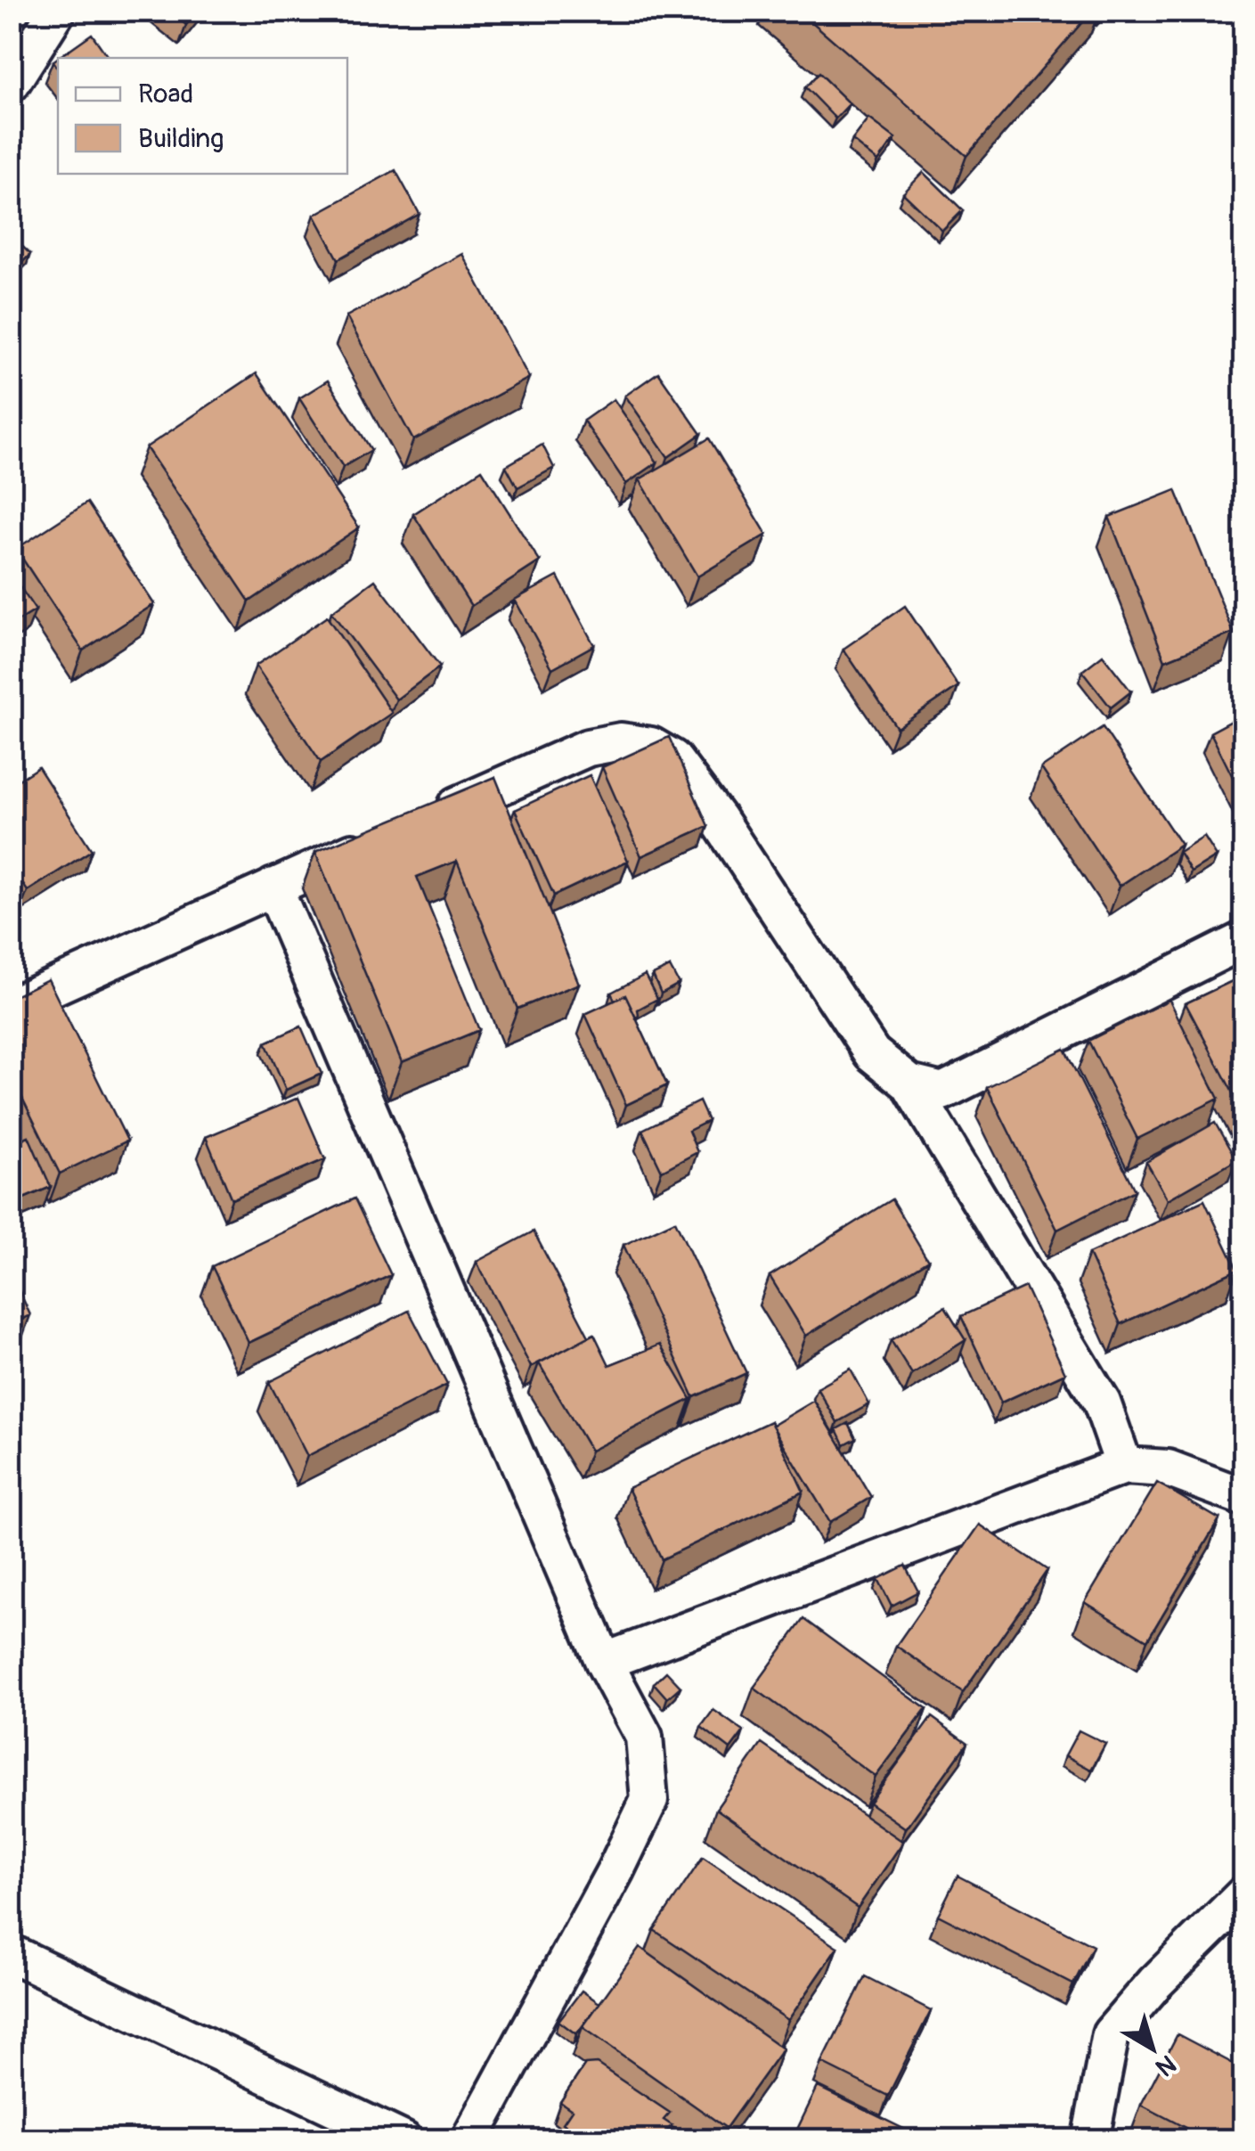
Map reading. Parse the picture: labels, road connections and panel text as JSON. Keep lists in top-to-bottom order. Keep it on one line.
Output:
{"legend":["Road","Building"],"north":"bottom right"}
